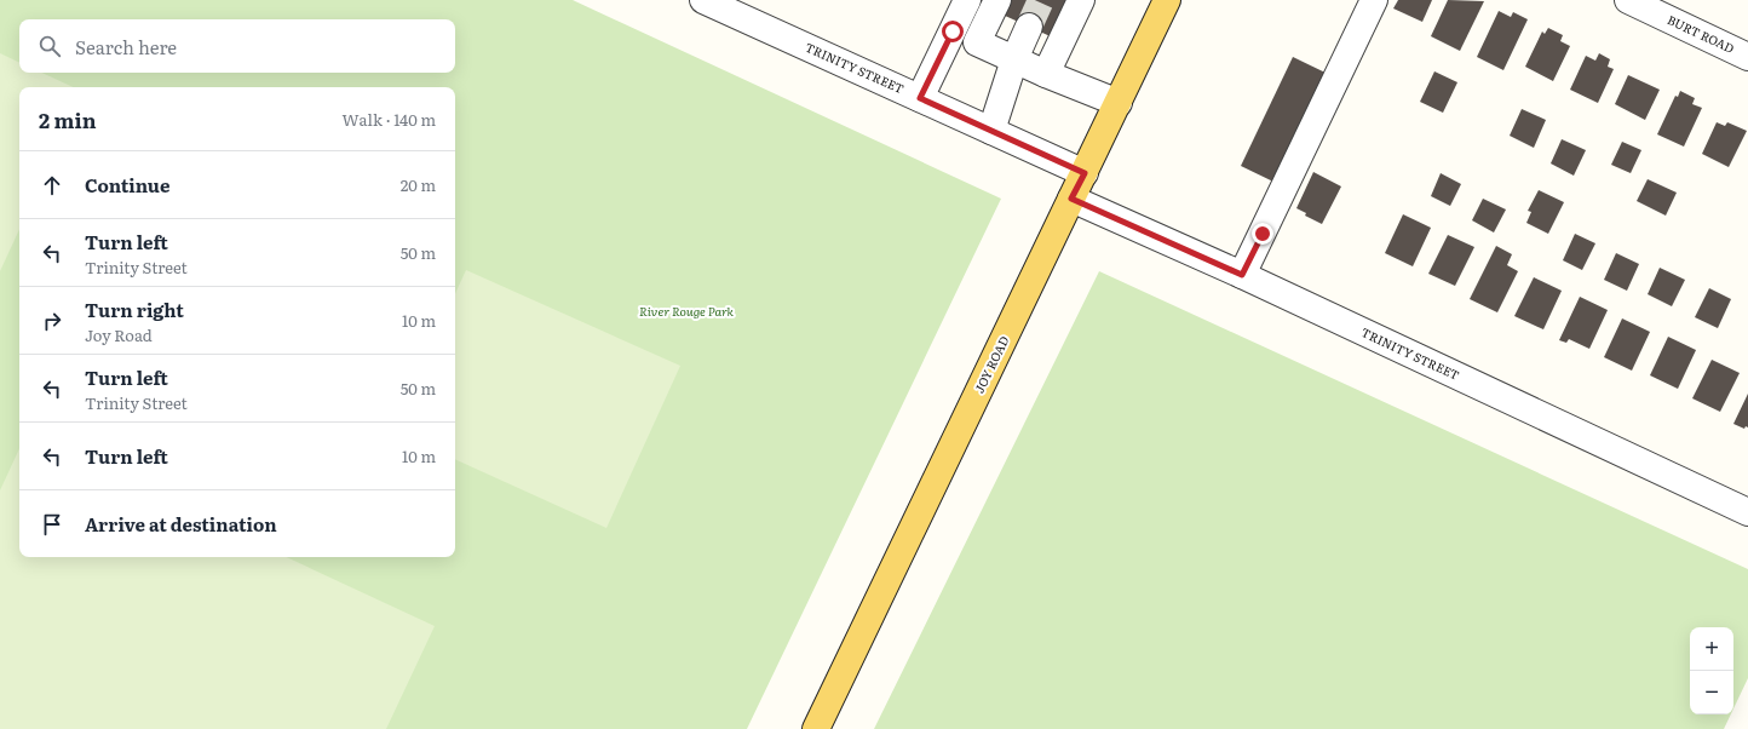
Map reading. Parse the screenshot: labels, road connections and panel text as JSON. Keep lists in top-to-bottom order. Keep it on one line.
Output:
{"streets":{"main road":["JOY ROAD"],"street":["BURT ROAD","TRINITY STREET"]},"crossings":[["TRINITY STREET","JOY ROAD"]],"parks":["River Rouge Park"],"page":{"search":"Search here","heading":["2 min","Walk · 140 m"],"list":[["Continue","20 m"],["Turn left","Trinity Street","50 m"],["Turn right","Joy Road","10 m"],["Turn left","Trinity Street","50 m"],["Turn left","10 m"],"Arrive at destination"],"map_buttons":["+","−"]}}
